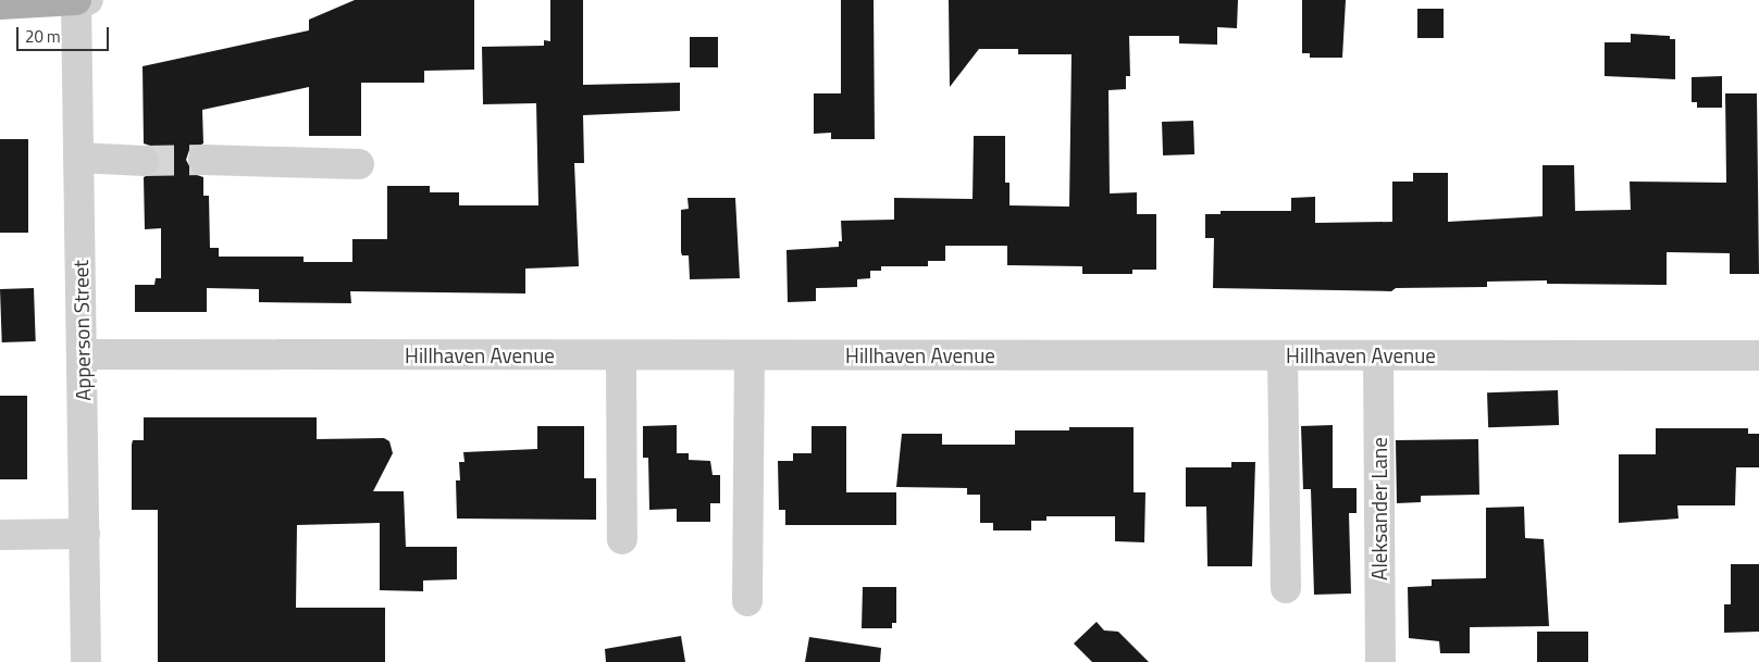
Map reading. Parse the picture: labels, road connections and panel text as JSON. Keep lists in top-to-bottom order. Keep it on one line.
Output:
{"streets":{"street":["Apperson Street","Hillhaven Avenue","Aleksander Lane"]},"crossings":[["Apperson Street","Hillhaven Avenue"],["Hillhaven Avenue","Aleksander Lane"]],"scale_bar":"20 m"}
